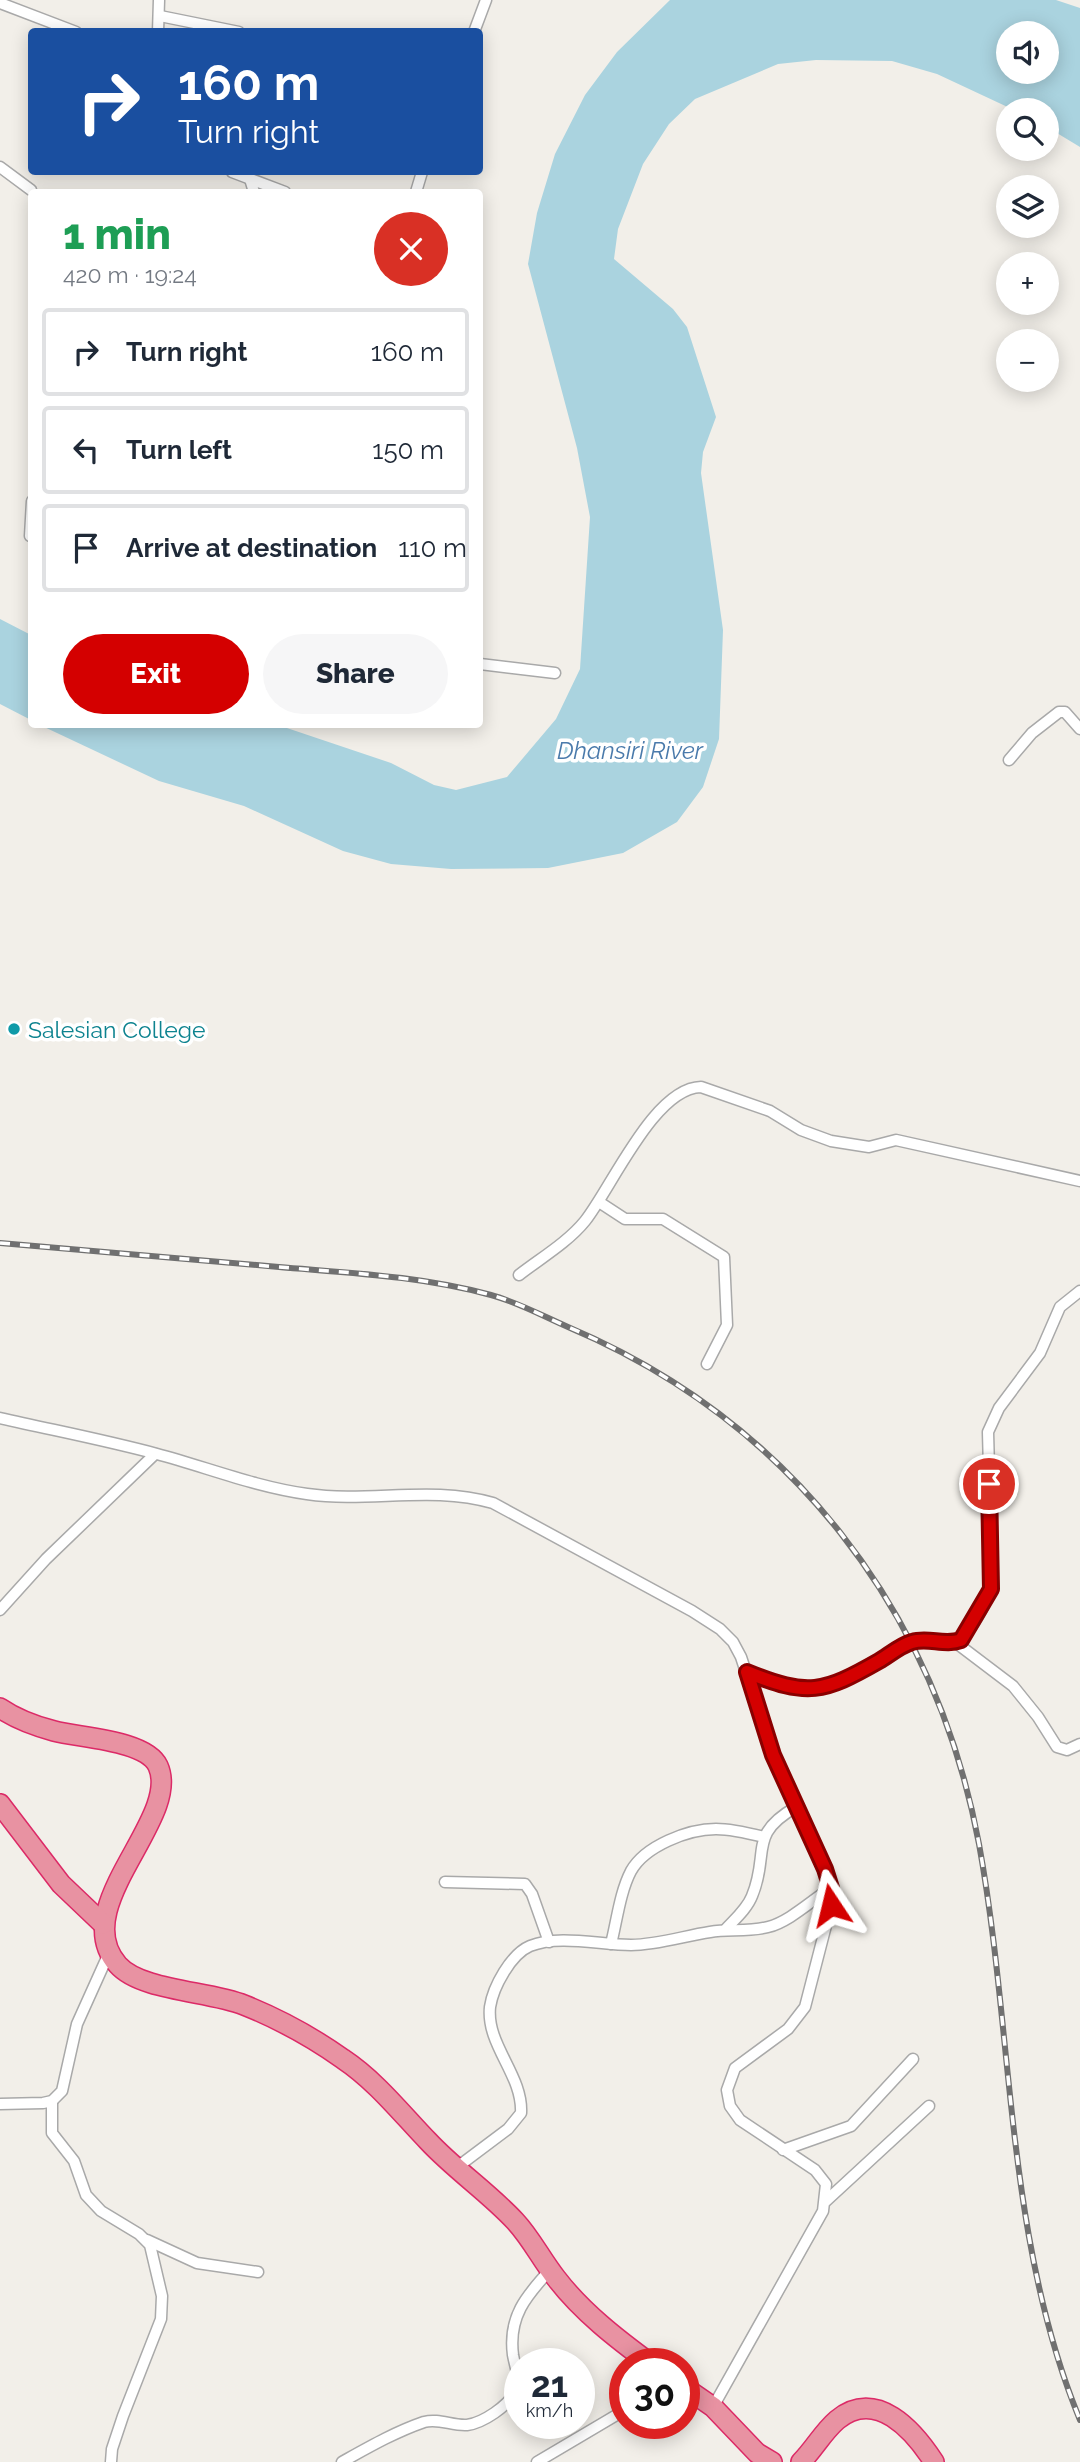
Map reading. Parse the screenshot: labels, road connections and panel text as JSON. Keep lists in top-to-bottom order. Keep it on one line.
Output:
{"water":["Dhansiri River"],"places":["Salesian College"],"page":{"map_buttons":["+","−"],"turn":["160 m","Turn right"],"heading":["1 min","420 m · 19:24"],"list":[{"name":"Turn right","value":"160 m"},{"name":"Turn left","value":"150 m"},{"name":"Arrive at destination","value":"110 m"}],"buttons":["Exit","Share"],"speed":"21 km/h","limit":"30"}}
